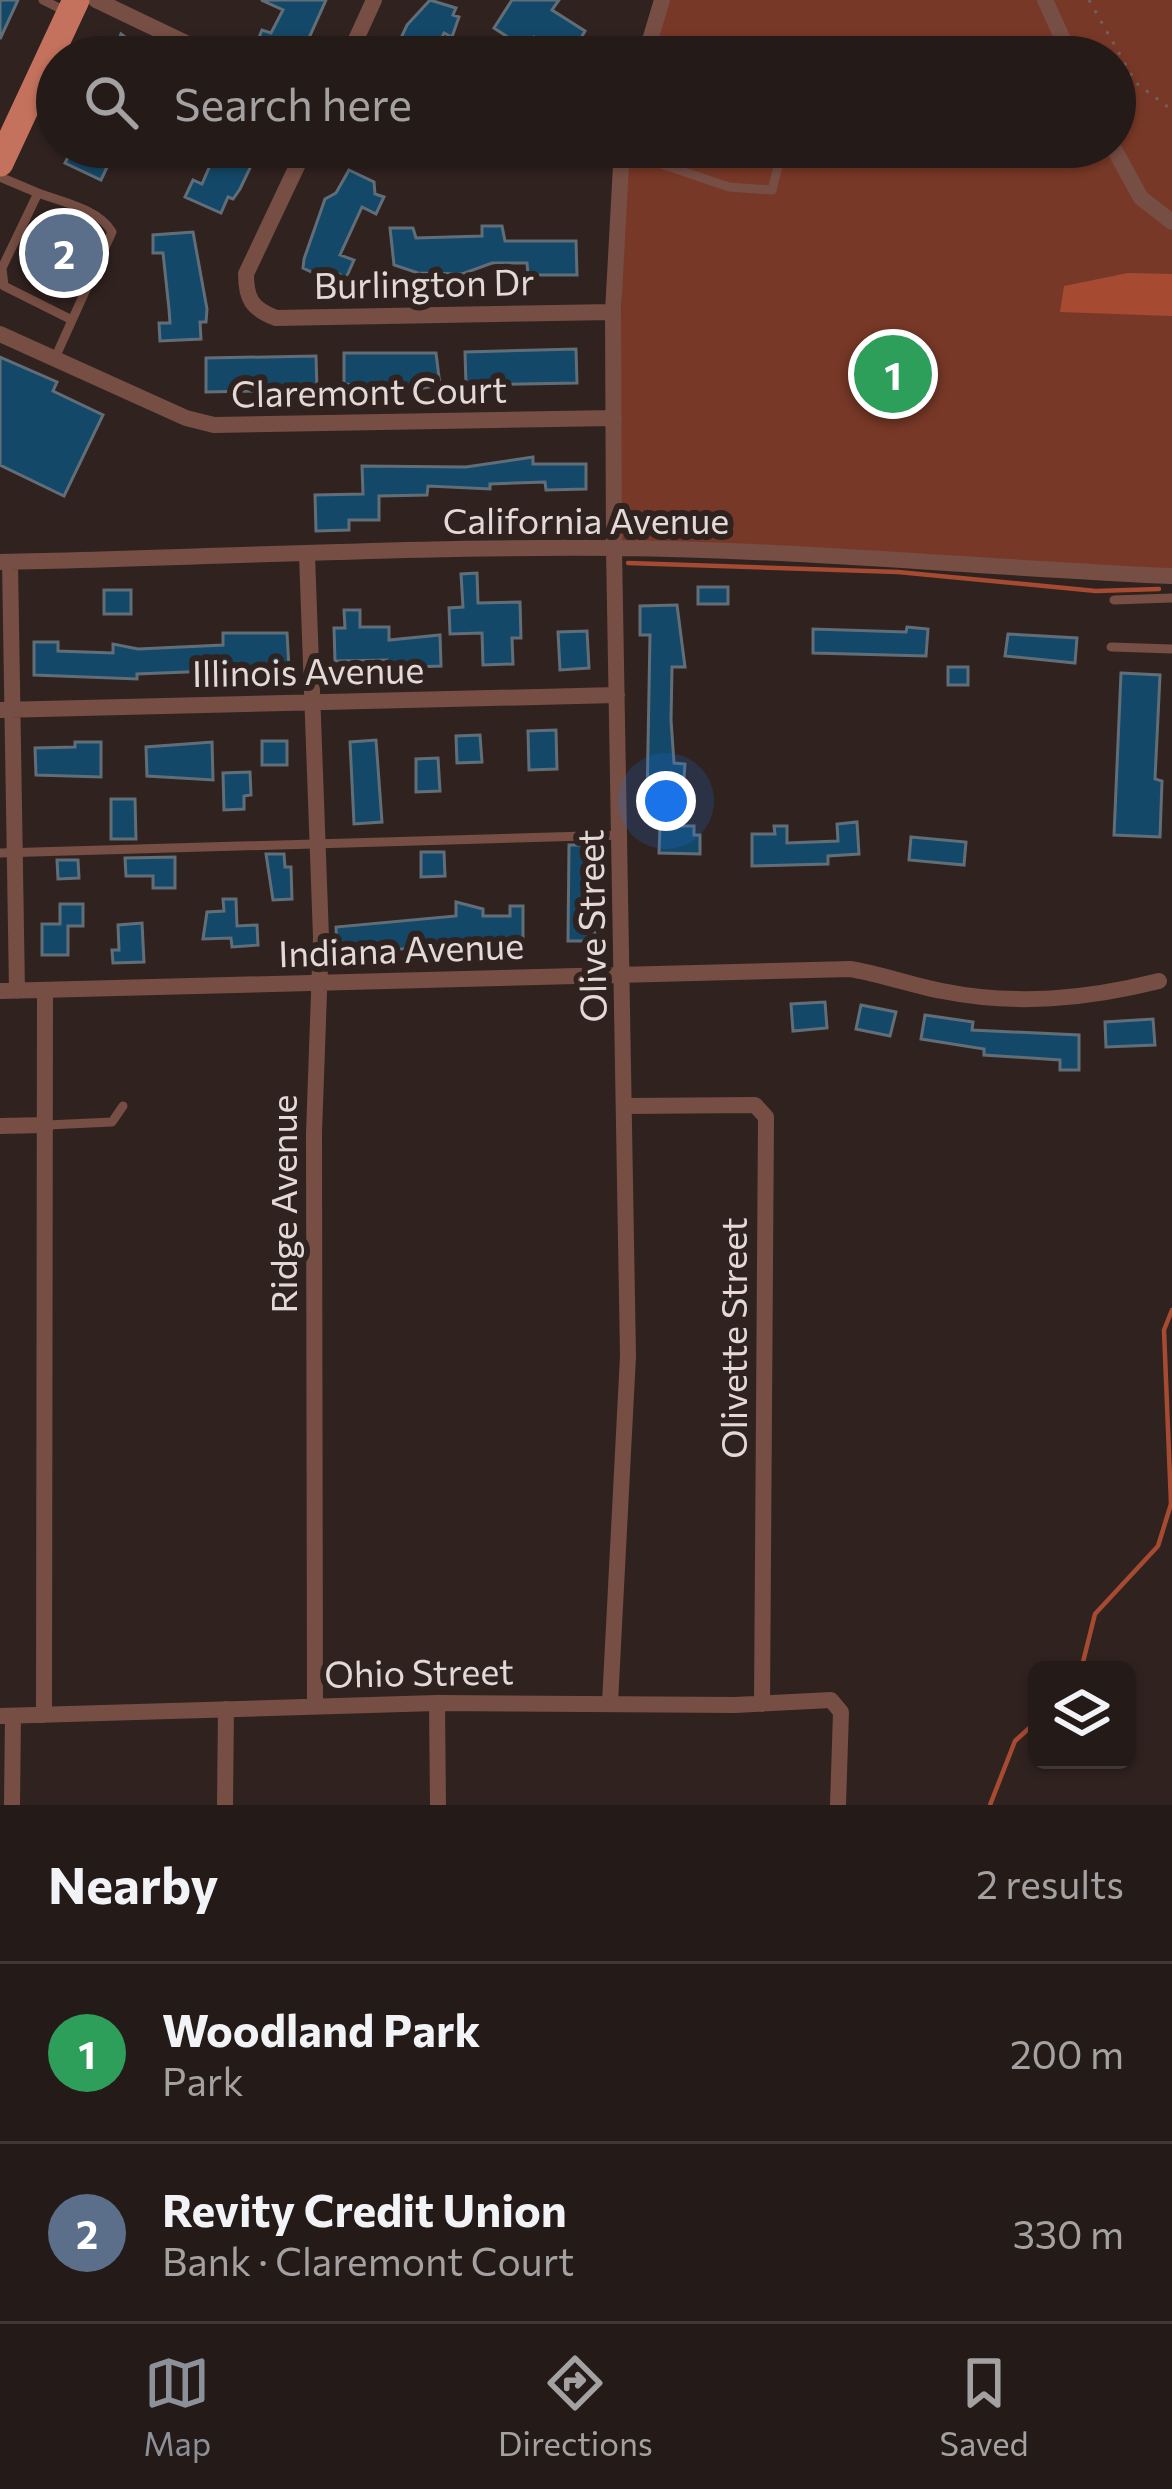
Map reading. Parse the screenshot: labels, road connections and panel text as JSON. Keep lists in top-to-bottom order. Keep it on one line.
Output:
{"streets":{"street":["Burlington Dr","Claremont Court","California Avenue","Illinois Avenue","Olive Street","Indiana Avenue","Ridge Avenue","Olivette Street","Ohio Street"]},"crossings":[["Burlington Dr","Olive Street"],["Claremont Court","Olive Street"],["California Avenue","Olive Street"],["California Avenue","Ridge Avenue"],["Illinois Avenue","Olive Street"],["Illinois Avenue","Ridge Avenue"],["Olive Street","Indiana Avenue"],["Olive Street","Olivette Street"],["Olive Street","Ohio Street"],["Indiana Avenue","Ridge Avenue"],["Ridge Avenue","Ohio Street"],["Olivette Street","Ohio Street"]],"page":{"search":"Search here","pins":["2","1"],"heading":["Nearby","2 results"],"list":[{"mark":"1","name":"Woodland Park","note":"Park","value":"200 m"},{"mark":"2","name":"Revity Credit Union","note":"Bank · Claremont Court","value":"330 m"}],"nav":["Map","Directions","Saved"]}}
